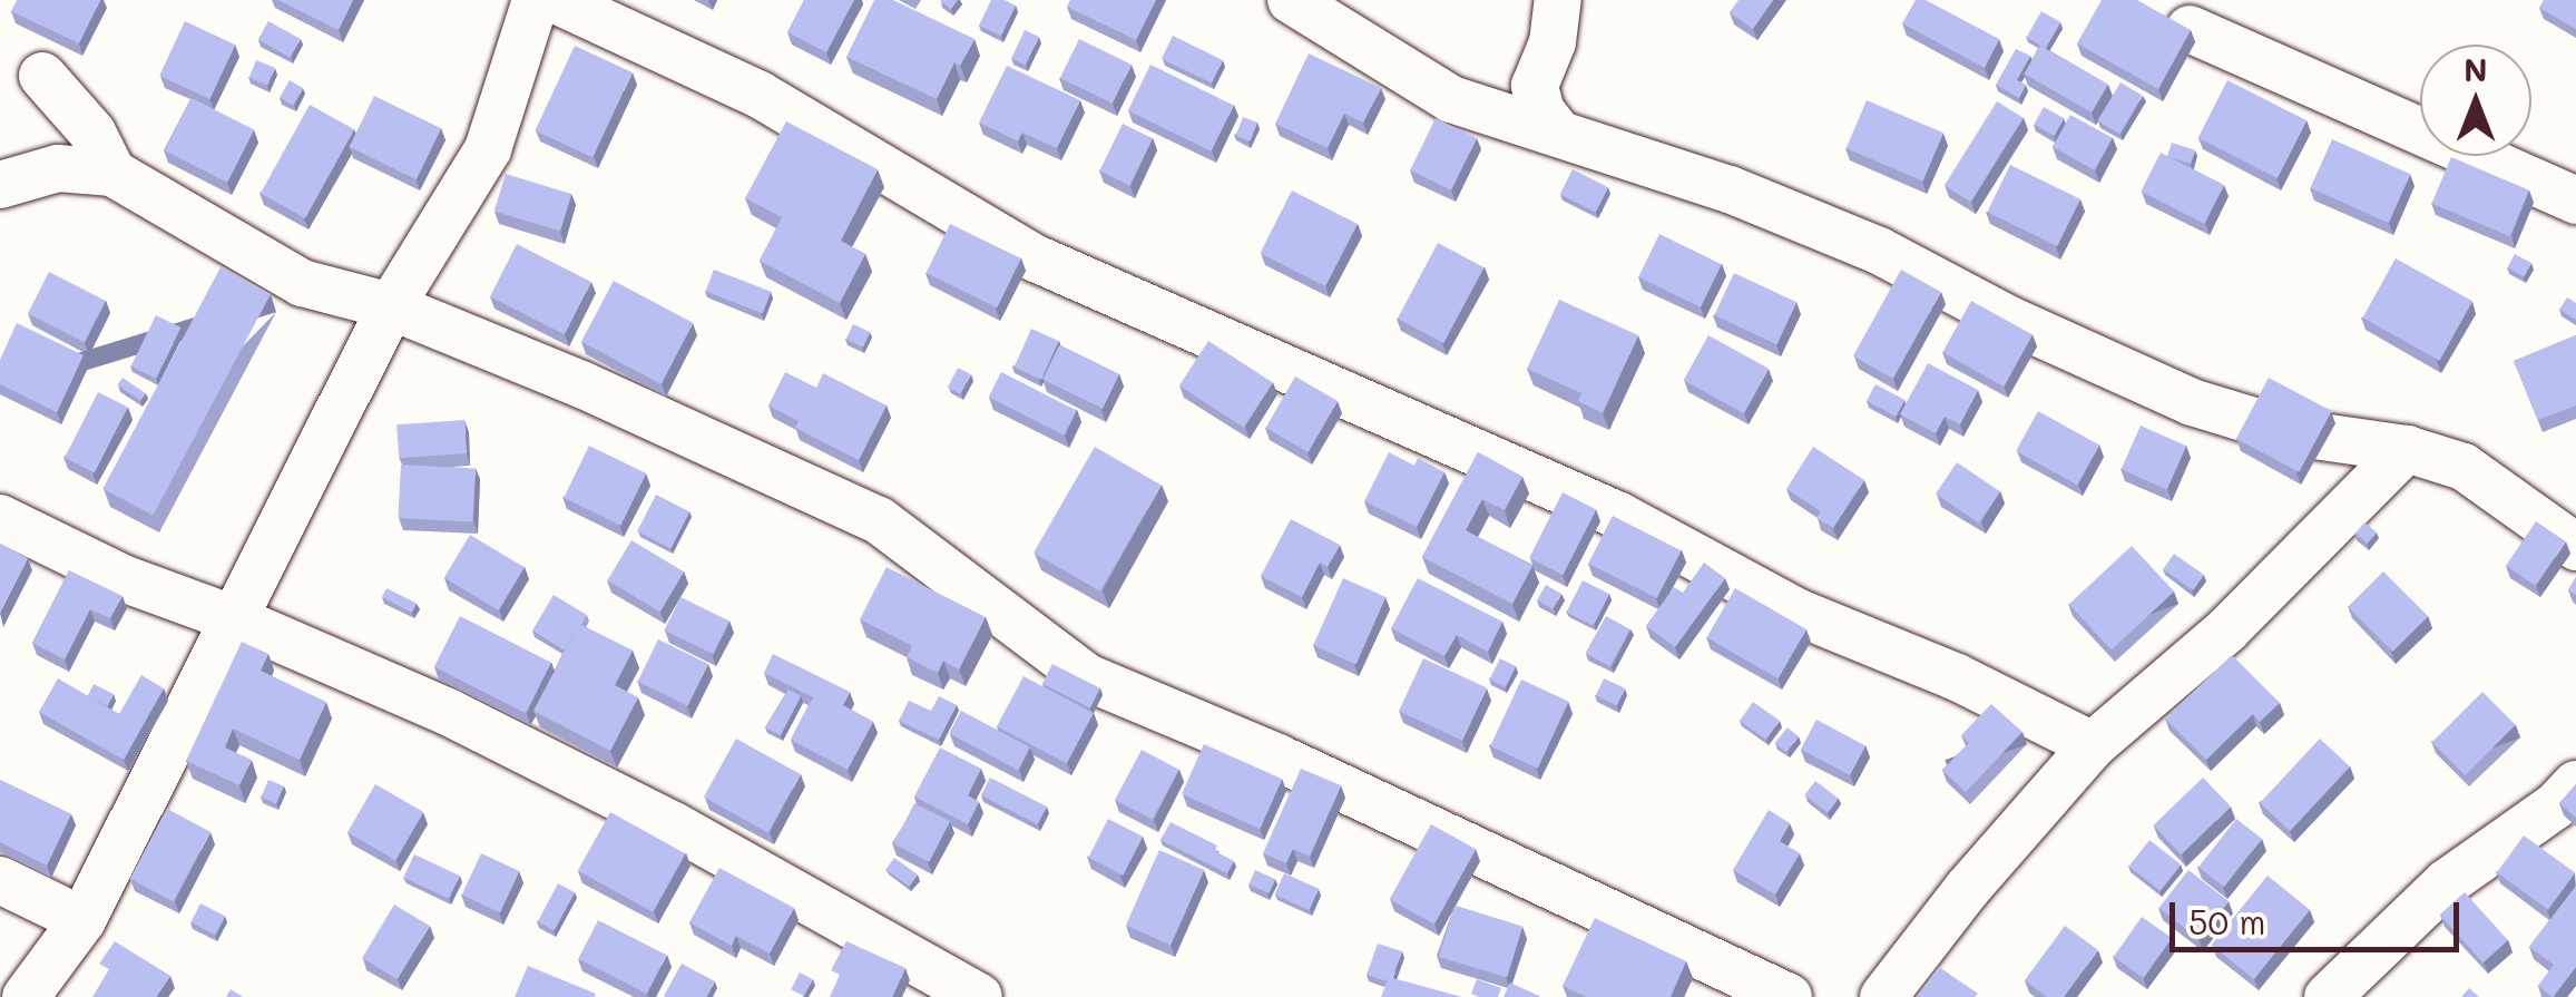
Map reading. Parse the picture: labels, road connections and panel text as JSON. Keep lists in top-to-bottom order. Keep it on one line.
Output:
{"scale_bar":"50 m","north":"top"}
